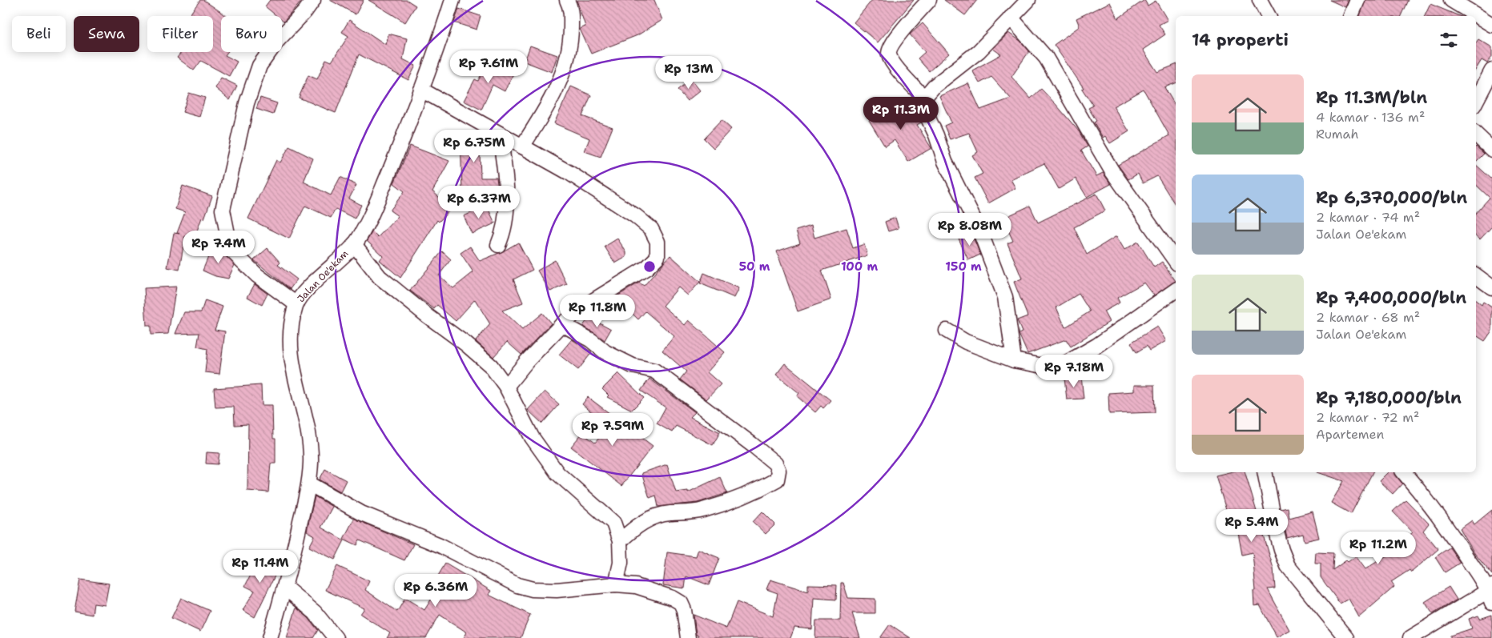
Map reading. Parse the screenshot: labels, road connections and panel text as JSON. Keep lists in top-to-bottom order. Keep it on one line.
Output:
{"streets":{"street":["Jalan Oe'ekam"]},"page":{"chip":["Beli","Sewa","Filter","Baru"],"heading":"14 properti","price":["Rp 7.61M","Rp 13M","Rp 11.3M","Rp 6.75M","Rp 6.37M","Rp 8.08M","Rp 7.4M","Rp 11.8M","Rp 7.18M","Rp 7.59M","Rp 5.4M","Rp 11.2M","Rp 11.4M","Rp 6.36M"],"list":[{"name":"Rp 11.3M/bln","note":"4 kamar · 136 m² · Rumah"},{"name":"Rp 6,370,000/bln","note":"2 kamar · 74 m² · Jalan Oe'ekam"},{"name":"Rp 7,400,000/bln","note":"2 kamar · 68 m² · Jalan Oe'ekam"},{"name":"Rp 7,180,000/bln","note":"2 kamar · 72 m² · Apartemen"}]},"rings":["50 m","100 m","150 m"]}
